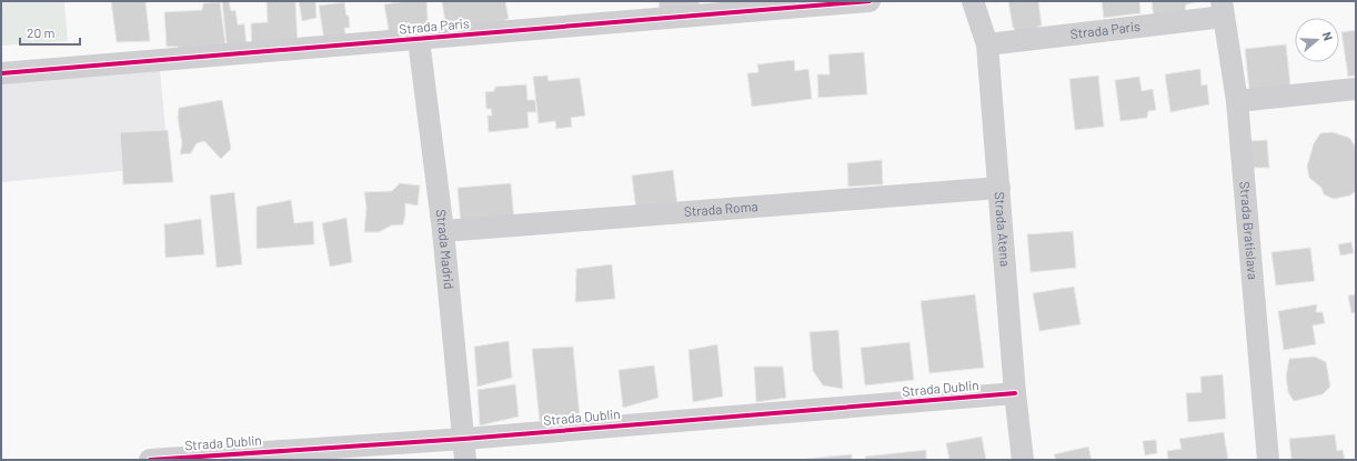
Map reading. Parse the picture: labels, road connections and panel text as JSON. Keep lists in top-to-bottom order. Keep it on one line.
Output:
{"streets":{"street":["Strada Paris","Strada Roma","Strada Atena","Strada Bratislava","Strada Madrid","Strada Dublin"]},"crossings":[["Strada Paris","Strada Atena"],["Strada Paris","Strada Bratislava"],["Strada Paris","Strada Madrid"],["Strada Roma","Strada Atena"],["Strada Roma","Strada Madrid"],["Strada Atena","Strada Dublin"],["Strada Madrid","Strada Dublin"]],"scale_bar":"20 m","north":"right"}
